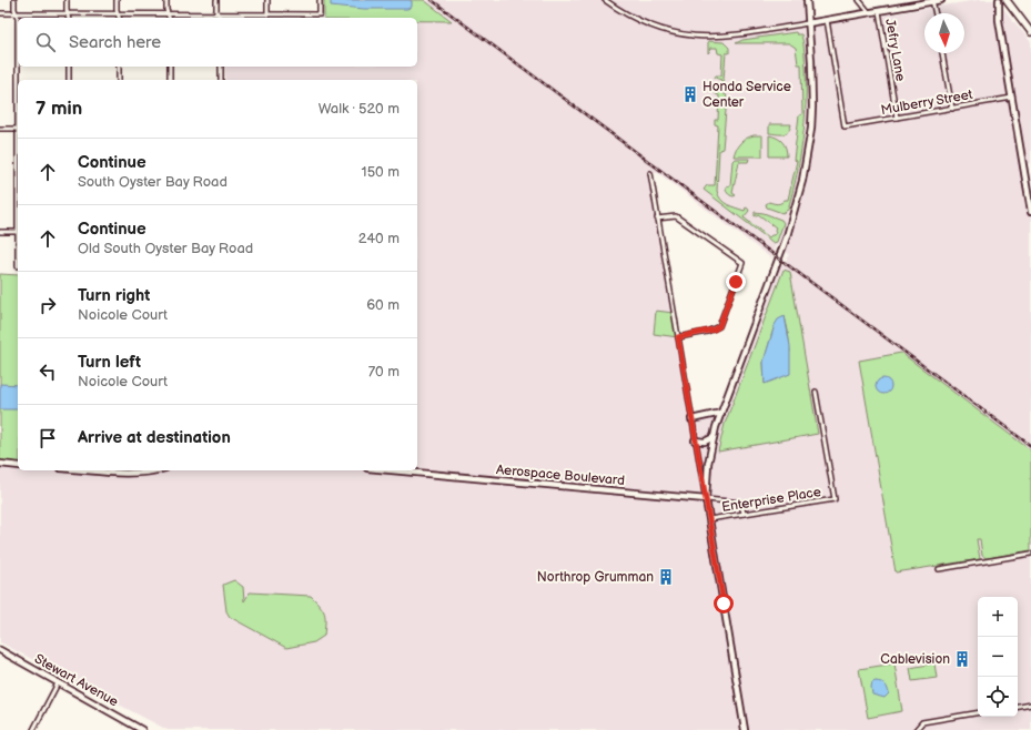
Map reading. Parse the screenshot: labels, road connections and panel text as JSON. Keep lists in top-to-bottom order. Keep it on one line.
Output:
{"streets":{"main road":["Aerospace Boulevard","Stewart Avenue"],"street":["Jefry Lane","Mulberry Street","Enterprise Place"]},"crossings":[["Jefry Lane","Mulberry Street"],["Aerospace Boulevard","Enterprise Place"]],"places":{"building":["Honda Service Center","Northrop Grumman","Cablevision"]},"north":"bottom","page":{"search":"Search here","heading":["7 min","Walk · 520 m"],"list":[["Continue","South Oyster Bay Road","150 m"],["Continue","Old South Oyster Bay Road","240 m"],["Turn right","Noicole Court","60 m"],["Turn left","Noicole Court","70 m"],"Arrive at destination"],"map_buttons":["+","−"]}}
